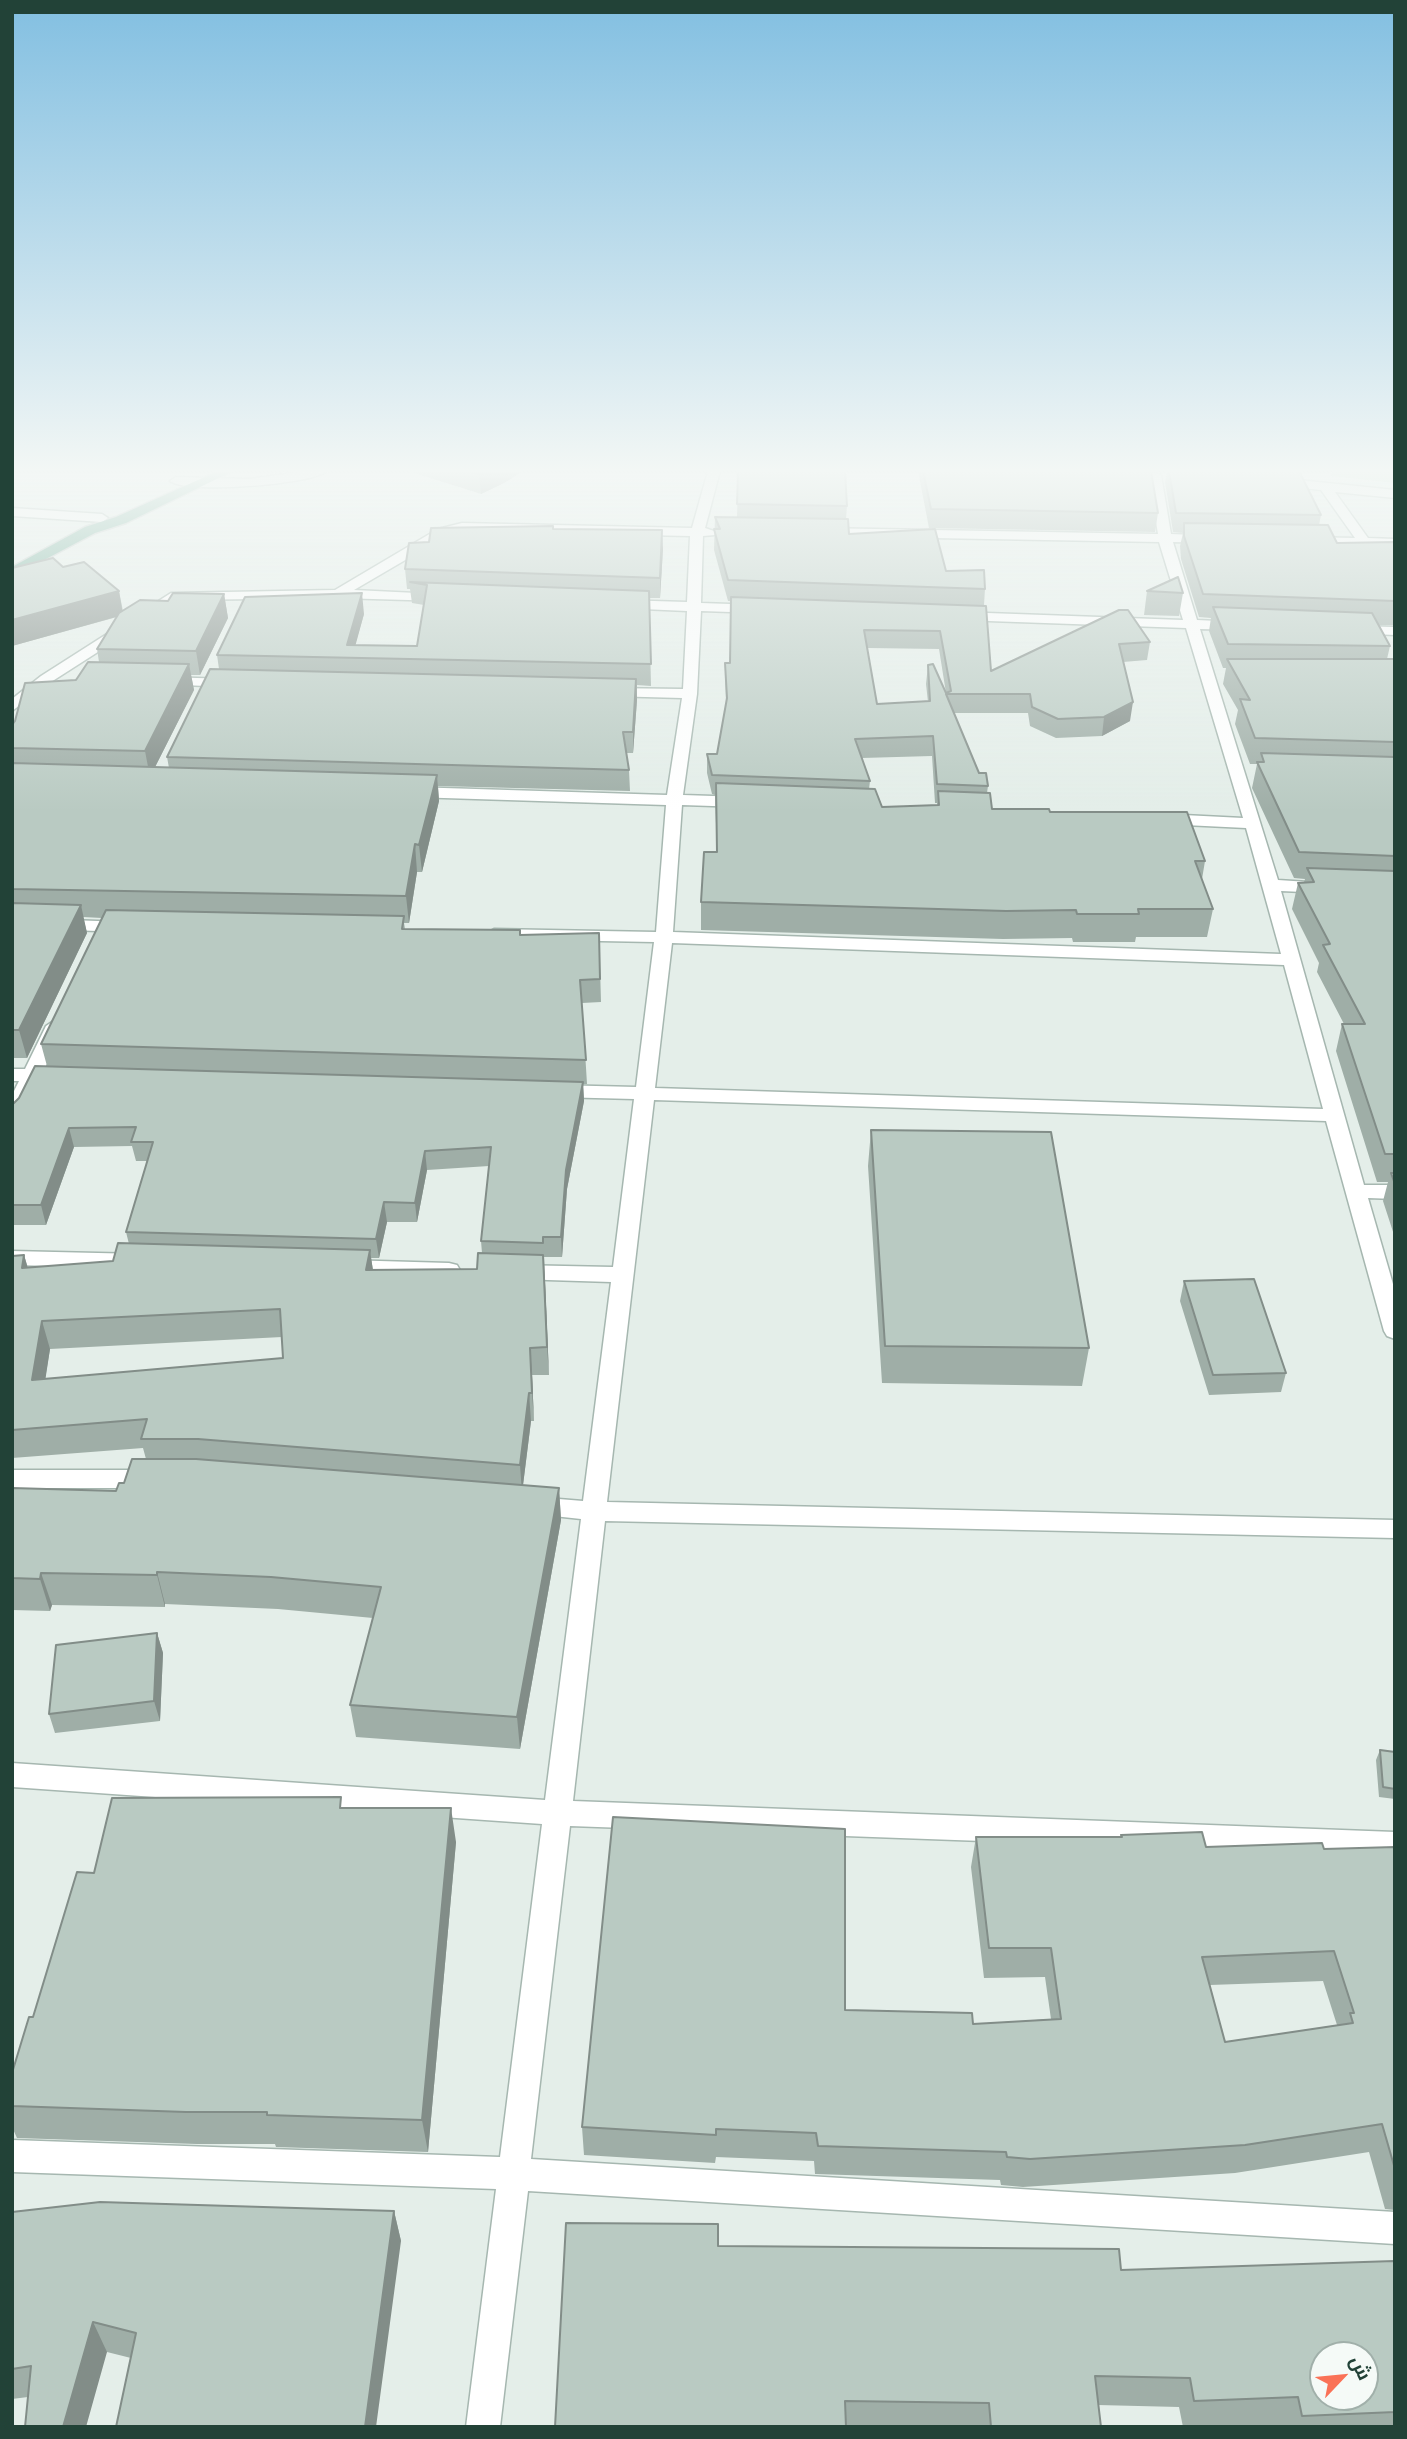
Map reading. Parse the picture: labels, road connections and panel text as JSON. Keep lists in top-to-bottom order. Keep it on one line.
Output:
{"north":"top right"}
